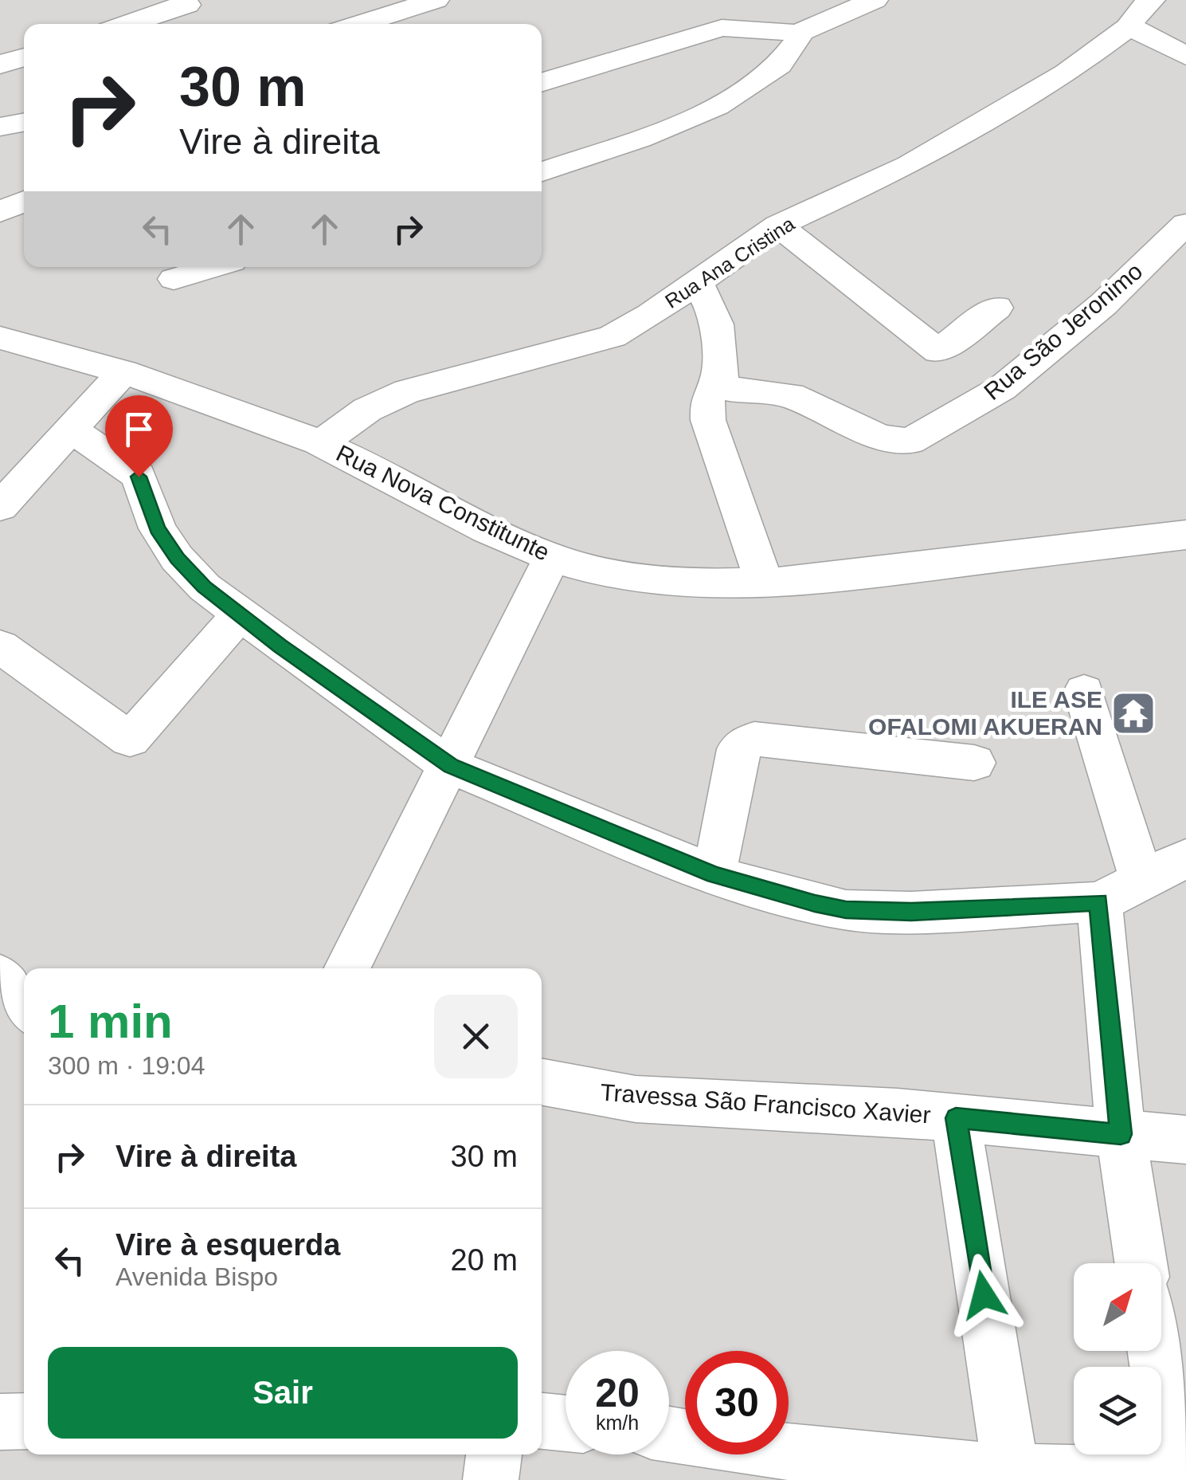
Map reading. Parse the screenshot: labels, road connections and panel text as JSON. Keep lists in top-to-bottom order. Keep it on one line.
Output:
{"streets":{"street":["Rua Ana Cristina","Rua São Jeronimo","Rua Nova Constitunte","Travessa São Francisco Xavier"]},"crossings":[["Rua Ana Cristina","Rua Nova Constitunte"]],"places":{"temple":["ILE ASE OFALOMI AKUERAN"]},"north":"top right","page":{"turn":["30 m","Vire à direita"],"heading":["1 min","300 m · 19:04"],"list":[{"name":"Vire à direita","value":"30 m"},{"name":"Vire à esquerda","note":"Avenida Bispo","value":"20 m"}],"buttons":"Sair","speed":"20 km/h","limit":"30"}}
